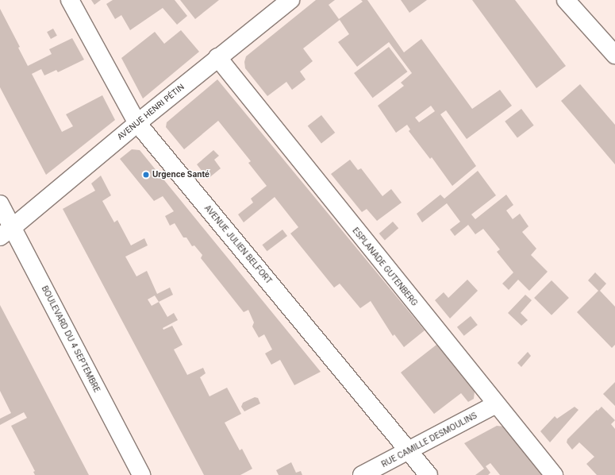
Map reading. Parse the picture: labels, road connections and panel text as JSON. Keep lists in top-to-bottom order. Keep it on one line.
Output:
{"streets":{"street":["AVENUE HENRI PÉTIN","AVENUE JULIEN BELFORT","ESPLANADE GUTENBERG","BOULEVARD DU 4 SEPTEMBRE","RUE CAMILLE DESMOULINS"]},"crossings":[["AVENUE HENRI PÉTIN","AVENUE JULIEN BELFORT"],["AVENUE HENRI PÉTIN","ESPLANADE GUTENBERG"],["AVENUE HENRI PÉTIN","BOULEVARD DU 4 SEPTEMBRE"],["AVENUE JULIEN BELFORT","RUE CAMILLE DESMOULINS"],["ESPLANADE GUTENBERG","RUE CAMILLE DESMOULINS"]],"places":["Urgence Santé"]}
